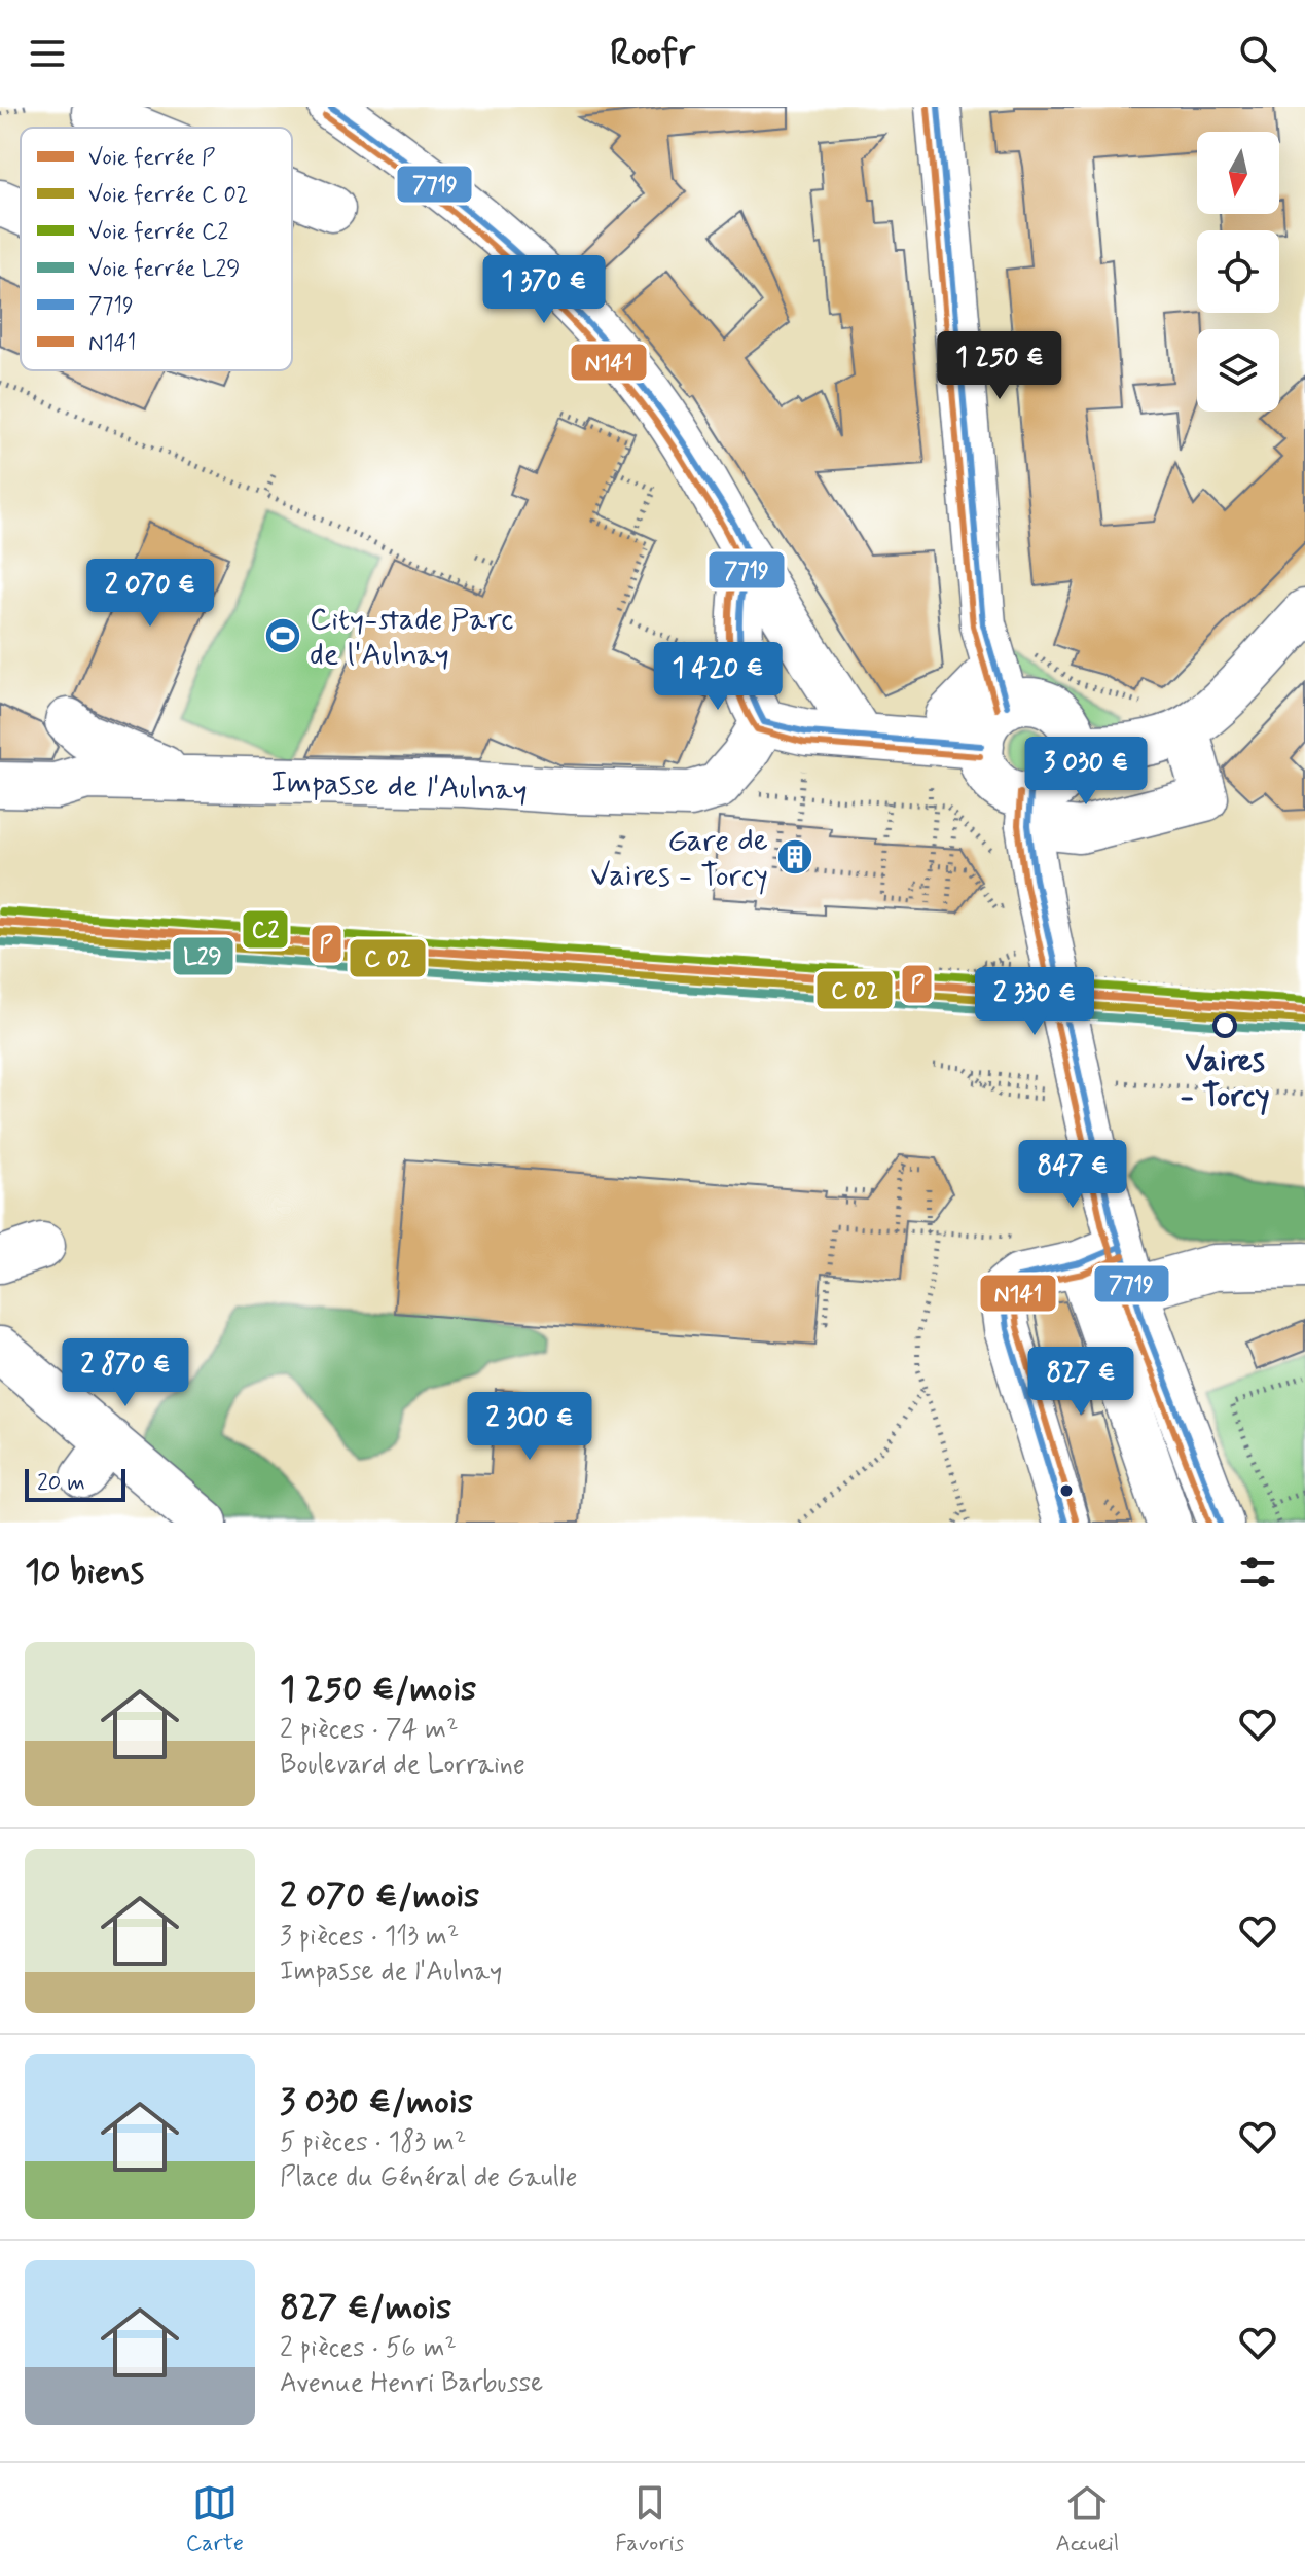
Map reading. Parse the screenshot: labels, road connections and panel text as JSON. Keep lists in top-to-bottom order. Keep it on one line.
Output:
{"streets":{"street":["Impasse de l'Aulnay"]},"places":{"sports":["City-stade Parc de l'Aulnay"],"building":["Gare de Vaires - Torcy"],"other":["Vaires - Torcy"]},"lines":["transit line 7719","transit line N141","rail line C2","rail line P","rail line L29"],"legend":["Voie ferrée P","Voie ferrée C 02","Voie ferrée C2","Voie ferrée L29","7719","N141"],"scale_bar":"20 m","north":"bottom","page":{"header":"Roofr","price":["1 370 €","1 250 €","2 070 €","1 420 €","3 030 €","2 330 €","847 €","2 870 €","827 €","2 300 €"],"scale":"20 m","heading":"10 biens","list":[{"name":"1 250 €/mois","note":"2 pièces · 74 m² · Boulevard de Lorraine"},{"name":"2 070 €/mois","note":"3 pièces · 113 m² · Impasse de l'Aulnay"},{"name":"3 030 €/mois","note":"5 pièces · 183 m² · Place du Général de Gaulle"},{"name":"827 €/mois","note":"2 pièces · 56 m² · Avenue Henri Barbusse"}],"tabs":["Carte","Favoris","Accueil"]}}
